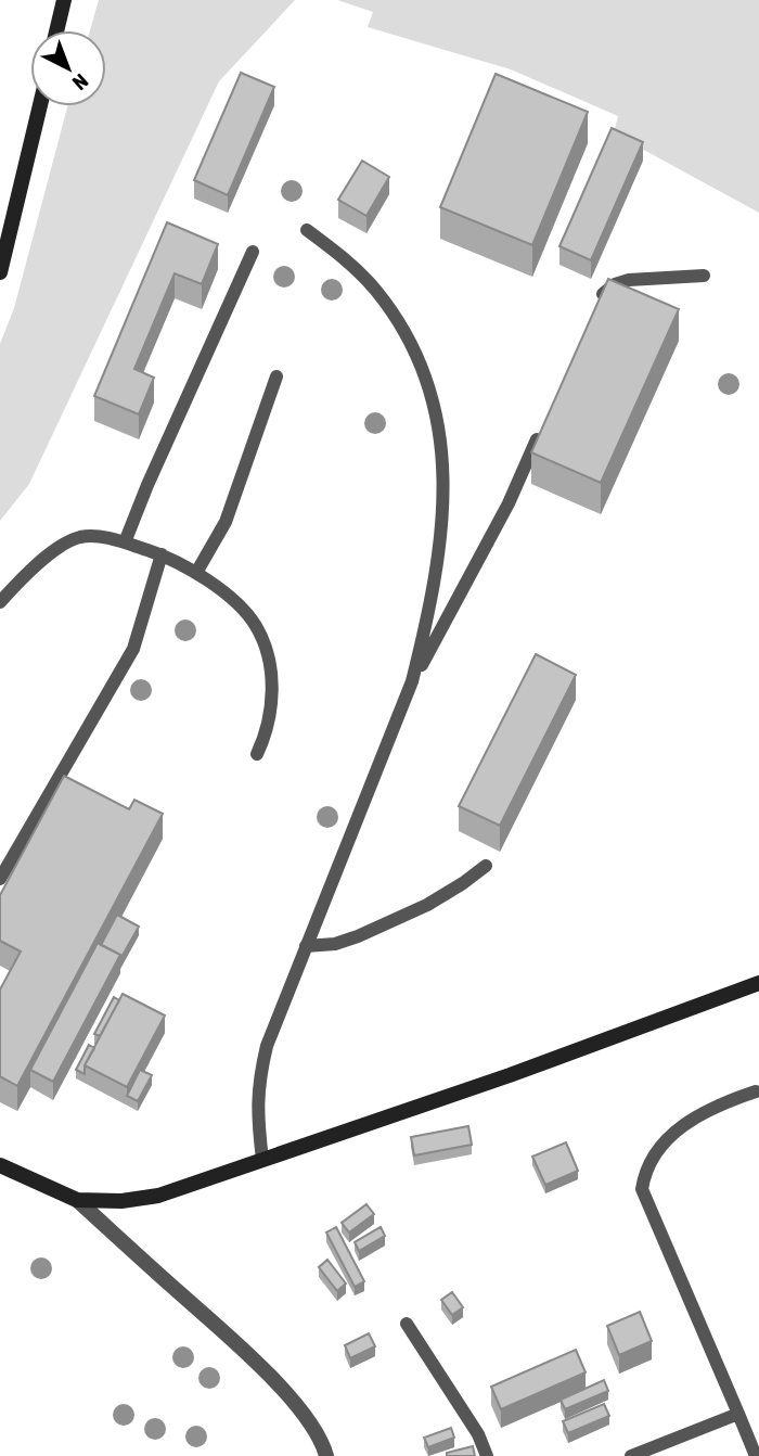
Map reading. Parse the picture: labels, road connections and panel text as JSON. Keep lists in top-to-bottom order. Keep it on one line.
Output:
{"north":"bottom right"}
